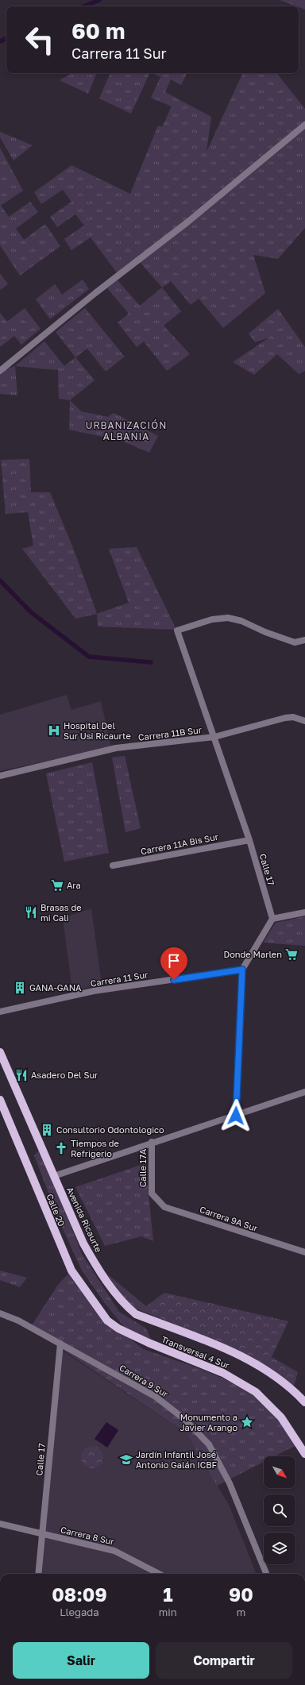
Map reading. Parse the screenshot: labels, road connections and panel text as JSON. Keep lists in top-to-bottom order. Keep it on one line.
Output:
{"streets":{"main road":["Calle 20","Avenida Ricaurte","Transversal 4 Sur"],"street":["Carrera 11B Sur","Carrera 11A Bis Sur","Calle 17","Carrera 11 Sur","Calle 17A","Carrera 9A Sur","Carrera 9 Sur","Carrera 8 Sur"]},"crossings":[["Carrera 11B Sur","Calle 17"],["Carrera 11A Bis Sur","Calle 17"],["Calle 17","Carrera 9 Sur"],["Calle 17","Carrera 8 Sur"],["Calle 17A","Carrera 9A Sur"],["Calle 20","Transversal 4 Sur"]],"districts":["URBANIZACIÓN ALBANIA"],"places":{"hospital":["Hospital Del Sur Usi Ricaurte"],"supermarket":["Ara","Donde Marlen"],"restaurant":["Brasas de mi Cali","Asadero Del Sur"],"building":["GANA-GANA","Consultorio Odontologico"],"church":["Tiempos de Refrigerio"],"place":["Monumento a Javier Arango"],"school or university":["Jardín Infantil José Antonio Galán ICBF"]},"north":"bottom right","page":{"turn":["60 m","Carrera 11 Sur"],"eta":["08:09","Llegada","1","min","90","m"],"buttons":["Salir","Compartir"]}}
